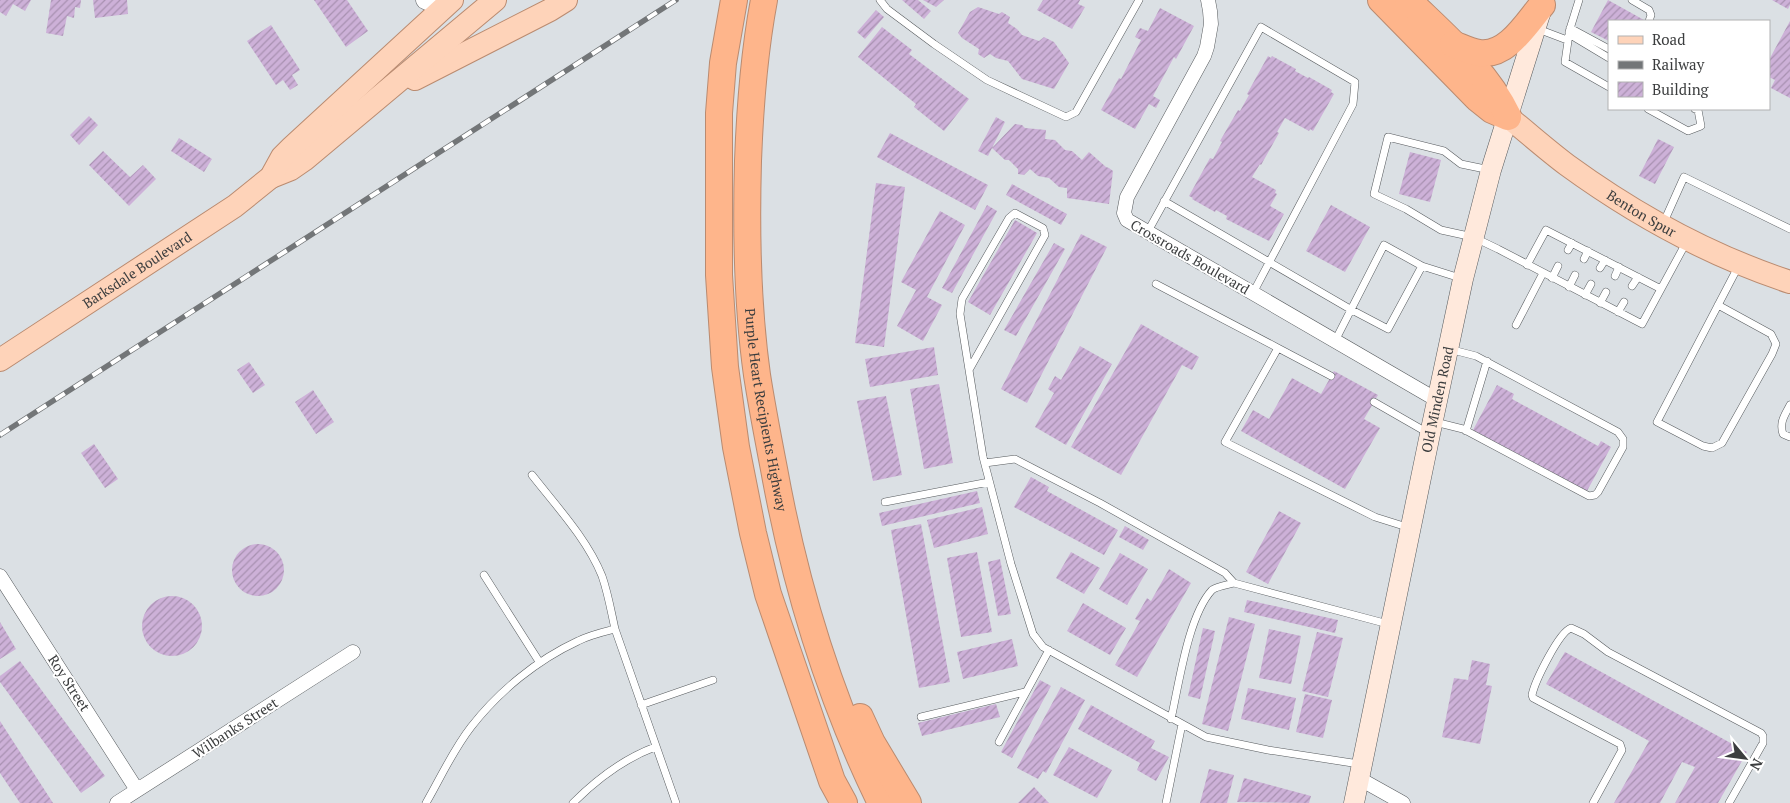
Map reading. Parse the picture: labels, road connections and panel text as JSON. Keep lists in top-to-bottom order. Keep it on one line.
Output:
{"streets":{"highway":["Purple Heart Recipients Highway"],"main road":["Benton Spur","Barksdale Boulevard","Old Minden Road"],"street":["Crossroads Boulevard","Roy Street","Wilbanks Street"]},"crossings":[["Benton Spur","Old Minden Road"],["Crossroads Boulevard","Old Minden Road"],["Roy Street","Wilbanks Street"]],"legend":["Road","Railway","Building"],"north":"bottom right"}
